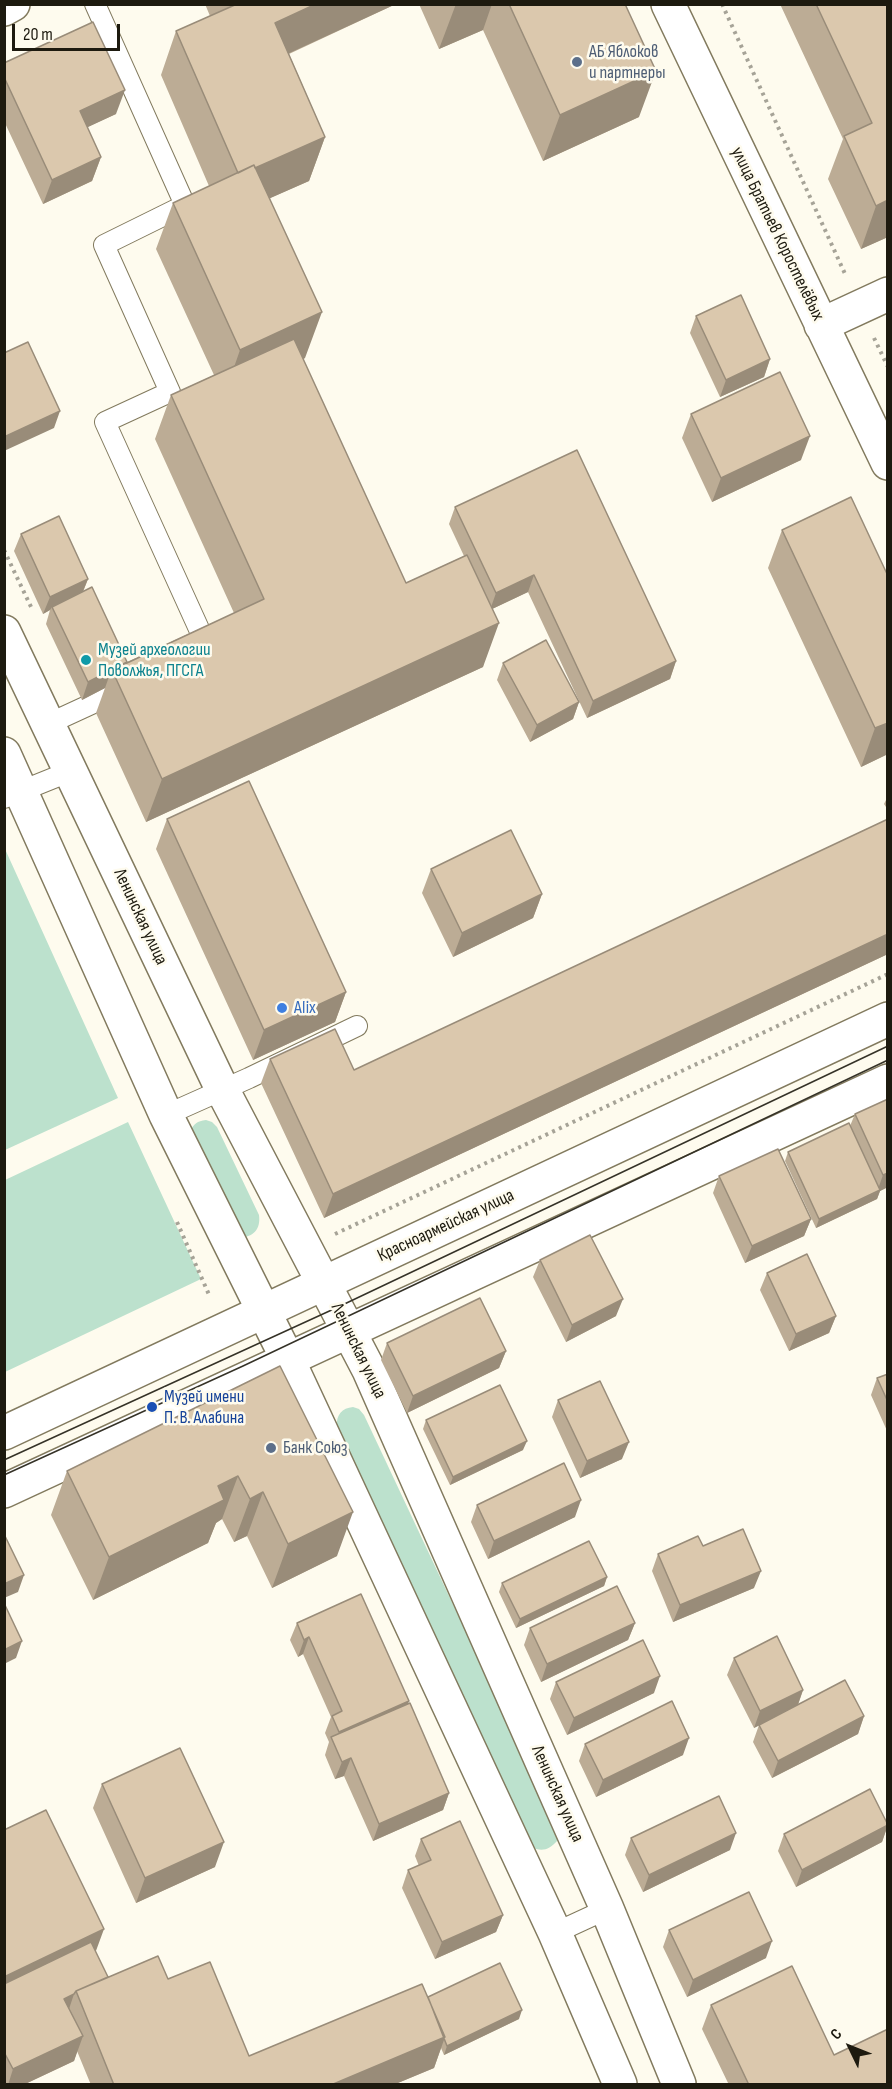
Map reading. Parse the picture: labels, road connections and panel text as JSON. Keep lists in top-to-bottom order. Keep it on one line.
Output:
{"streets":{"street":["улица Братьев Коростелёвых","Ленинская улица","Красноармейская улица"]},"crossings":[["Ленинская улица","Красноармейская улица"]],"places":["АБ Яблоков и партнеры","Музей археологии Поволжья, ПГСГА","Alix","Музей имени П. В. Алабина","Банк Союз"],"scale_bar":"20 m","north":"top left"}
